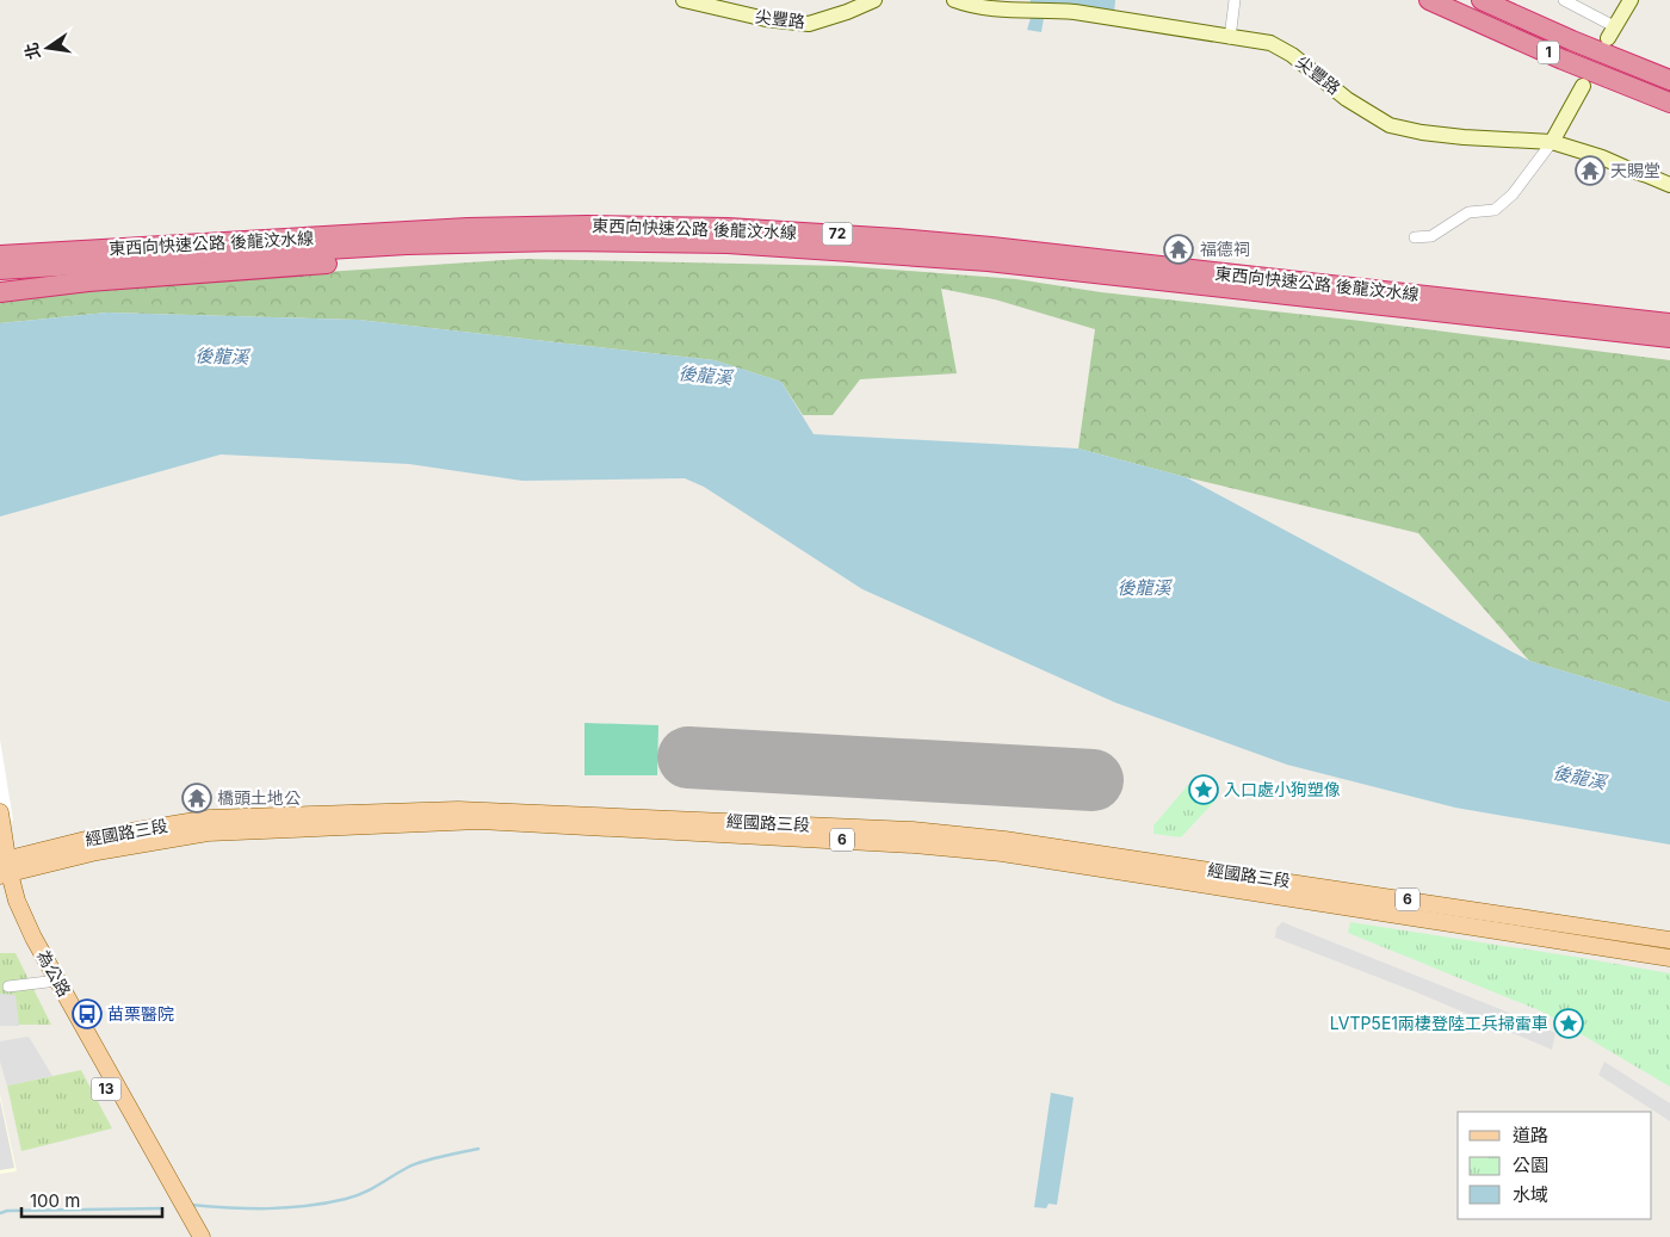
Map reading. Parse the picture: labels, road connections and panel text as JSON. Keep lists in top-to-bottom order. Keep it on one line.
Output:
{"streets":{"highway":["1","東西向快速公路 後龍汶水線","72"],"main road":["經國路三段","6","為公路","13"],"street":["尖豐路"]},"crossings":[["經國路三段","為公路"],["經國路三段","13"],["為公路","13"]],"water":["後龍溪"],"places":{"temple":["天賜堂","福德祠","橋頭土地公"],"place":["入口處小狗塑像","LVTP5E1兩棲登陸工兵掃雷車"],"bus stop":["苗栗醫院"]},"legend":["道路","公園","水域"],"scale_bar":"100 m","north":"left"}
